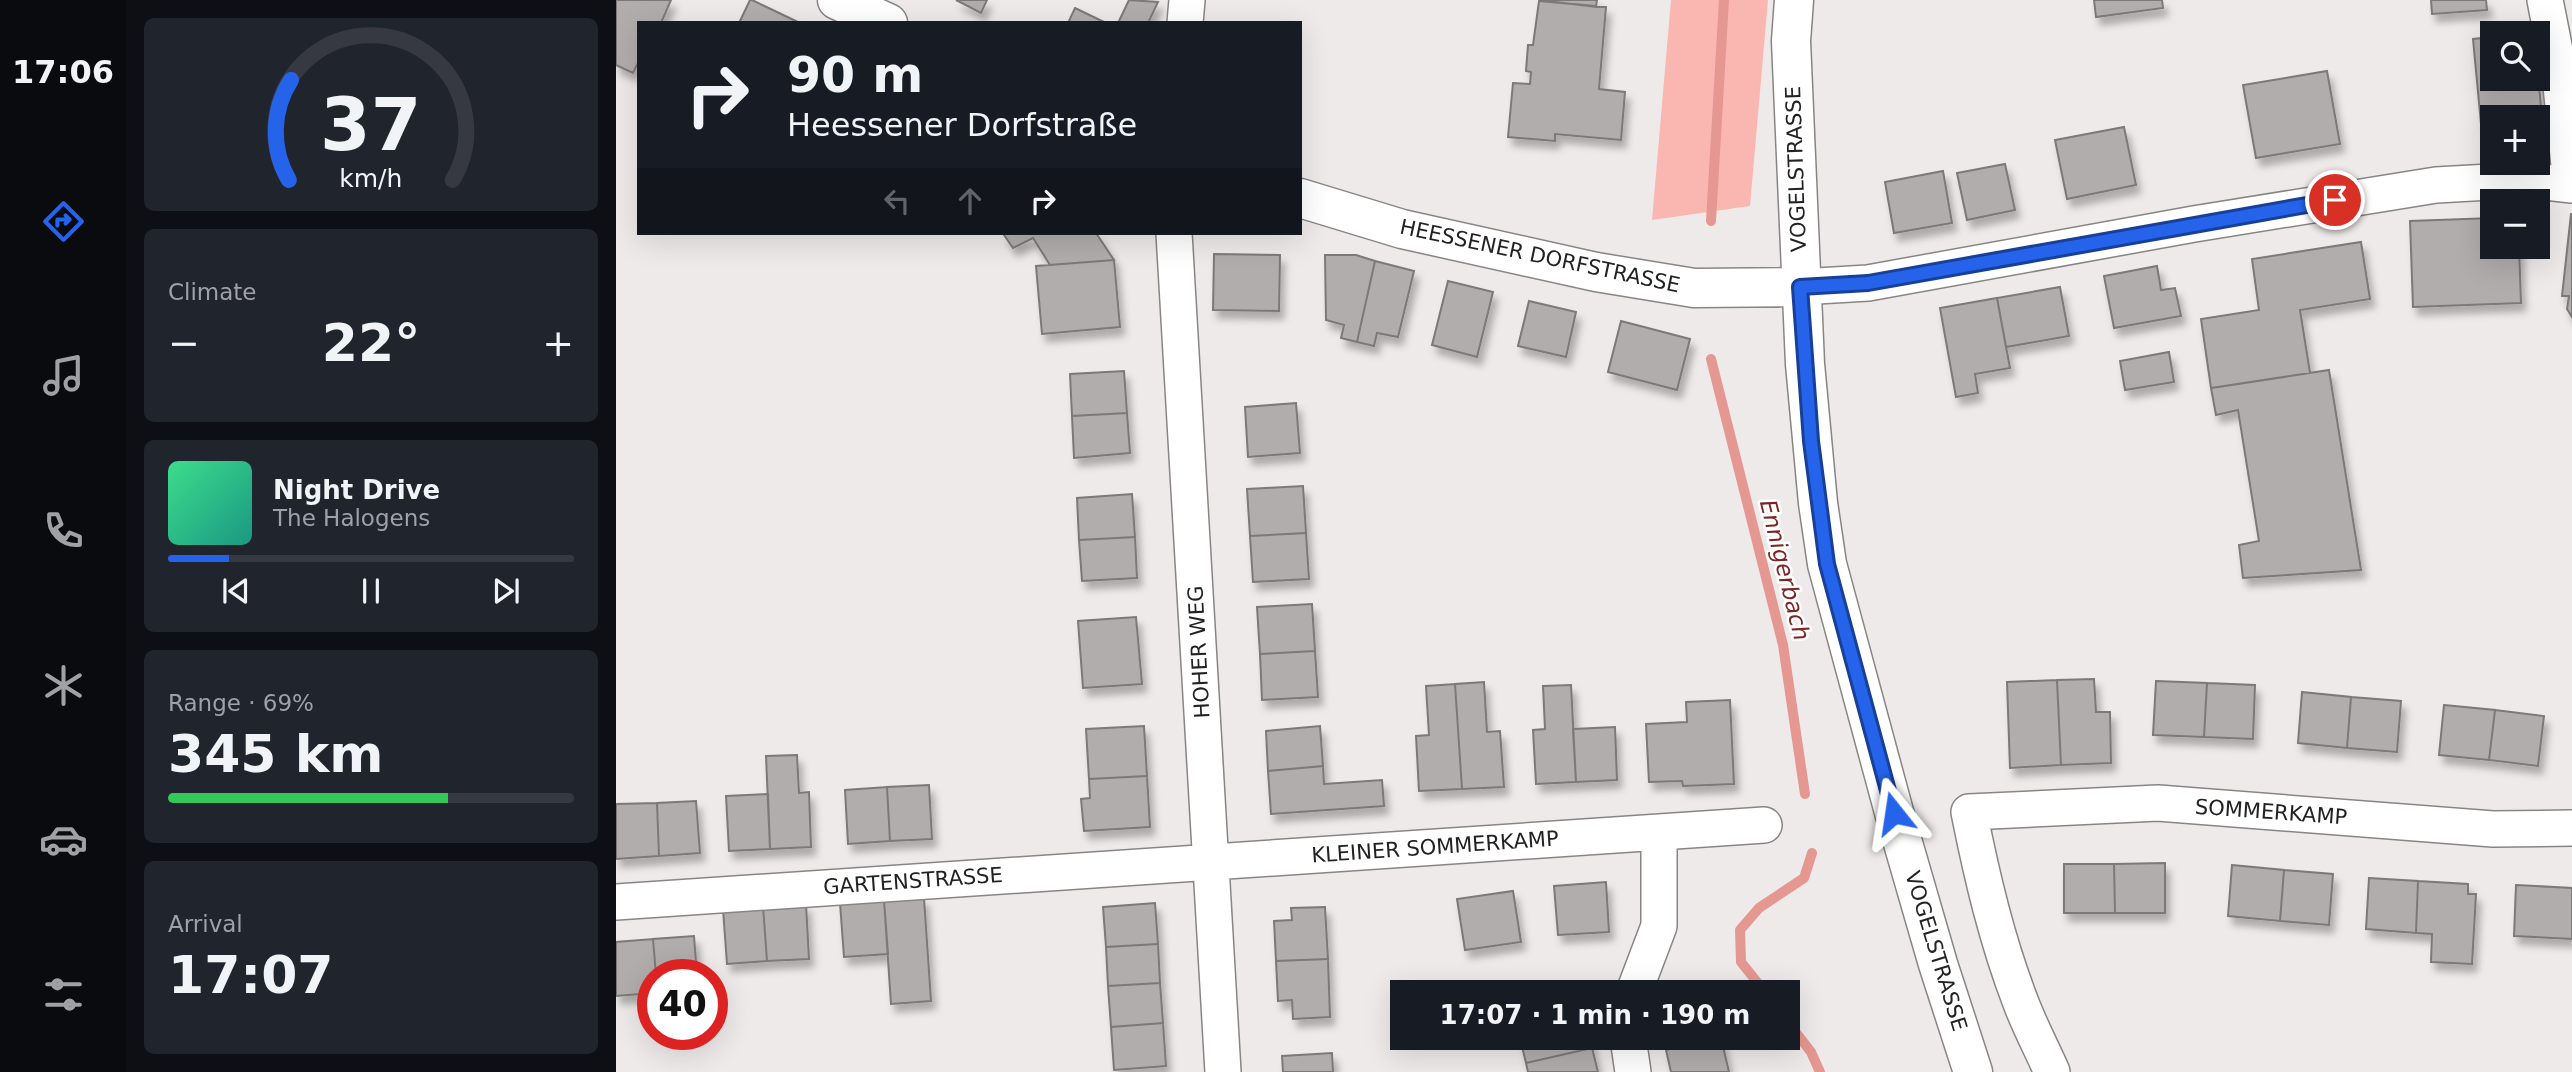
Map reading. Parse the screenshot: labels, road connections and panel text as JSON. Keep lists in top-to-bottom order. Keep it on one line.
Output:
{"streets":{"street":["VOGELSTRASSE","HEESSENER DORFSTRASSE","HOHER WEG","SOMMERKAMP","KLEINER SOMMERKAMP","GARTENSTRASSE"]},"crossings":[["VOGELSTRASSE","HEESSENER DORFSTRASSE"],["HOHER WEG","KLEINER SOMMERKAMP"],["HOHER WEG","GARTENSTRASSE"],["KLEINER SOMMERKAMP","GARTENSTRASSE"]],"water":["Ennigerbach"],"page":{"tabs":"17:06","map_buttons":["+","−"],"turn":["90 m","Heessener Dorfstraße"],"tile":["Climate",["Range · 69%","345 km"],["Arrival","17:07"]],"heat":["−","22°","+"],"song":["Night Drive","The Halogens"],"limit":"40","trip":"17:07 · 1 min · 190 m","gauge":["37","km/h"]}}
